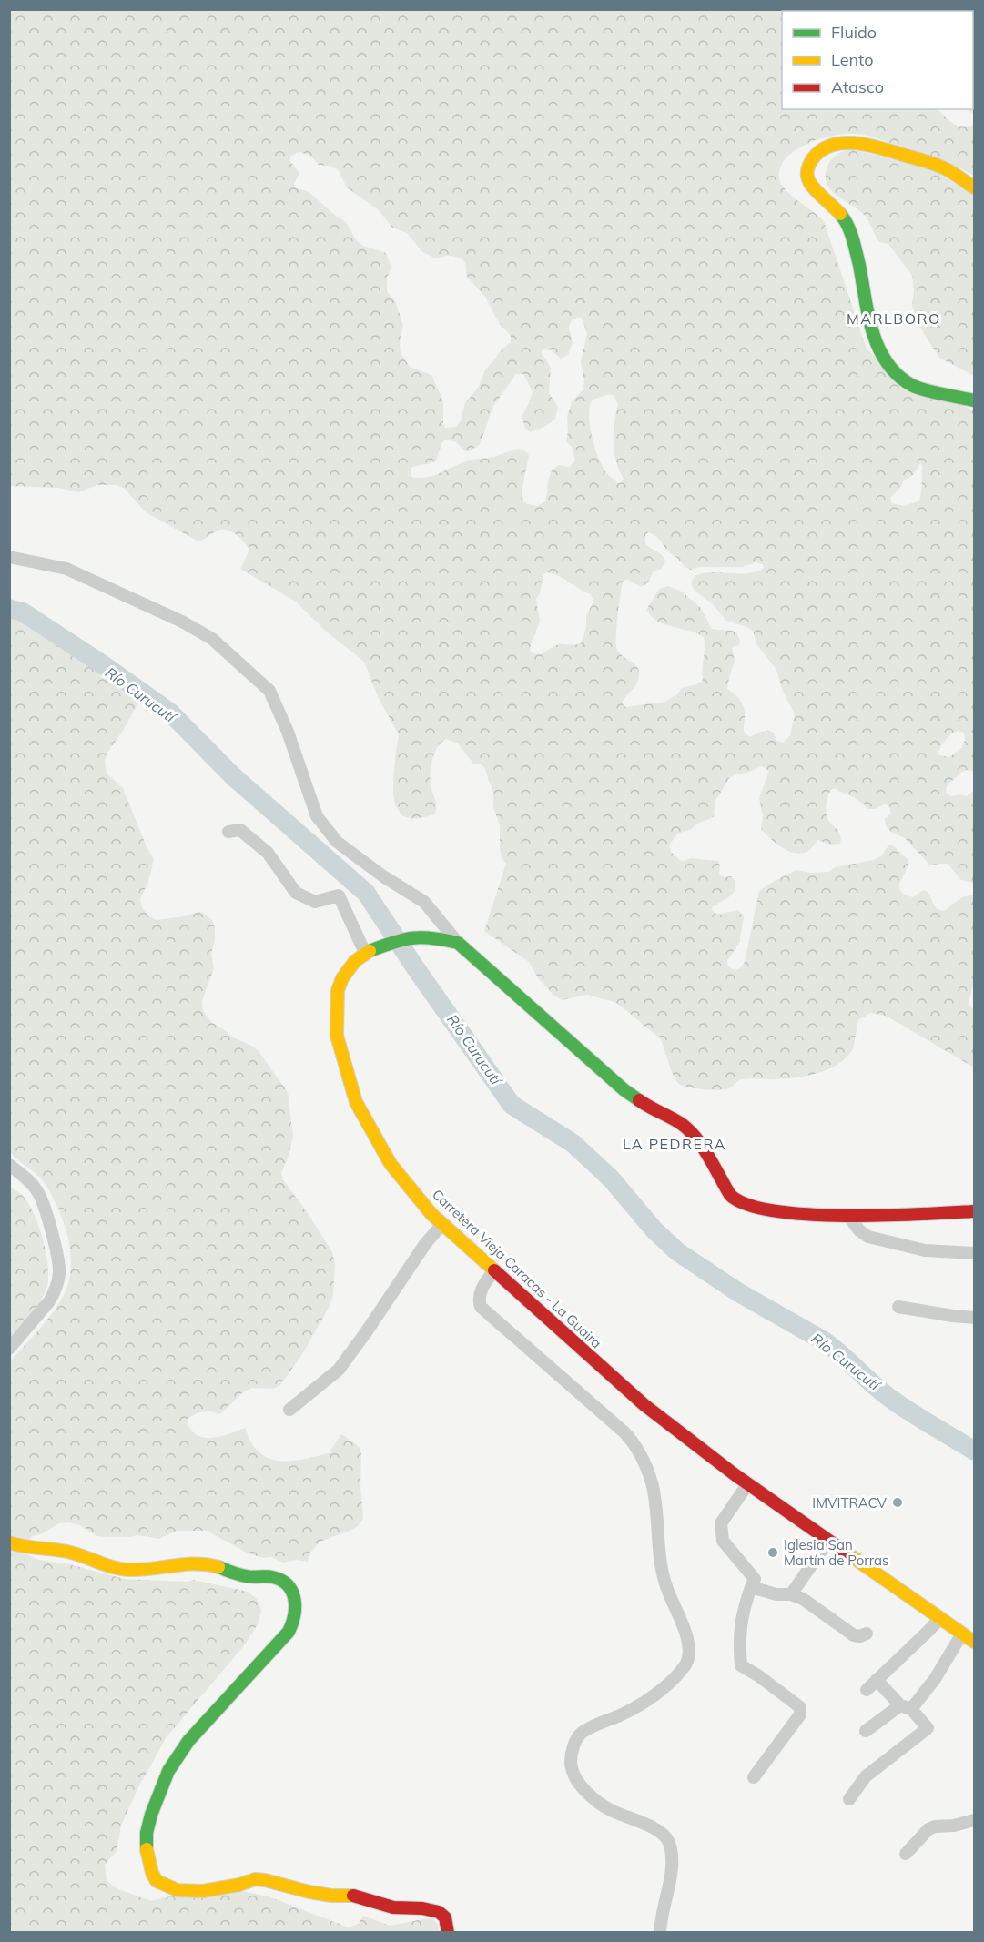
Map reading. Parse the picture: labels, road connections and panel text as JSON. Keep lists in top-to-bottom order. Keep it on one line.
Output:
{"streets":{"main road":["Carretera Vieja Caracas - La Guaira"]},"districts":["MARLBORO","LA PEDRERA"],"water":["Río Curucutí"],"places":["IMVITRACV","Iglesia San Martín de Porras"],"legend":["Fluido","Lento","Atasco"]}
